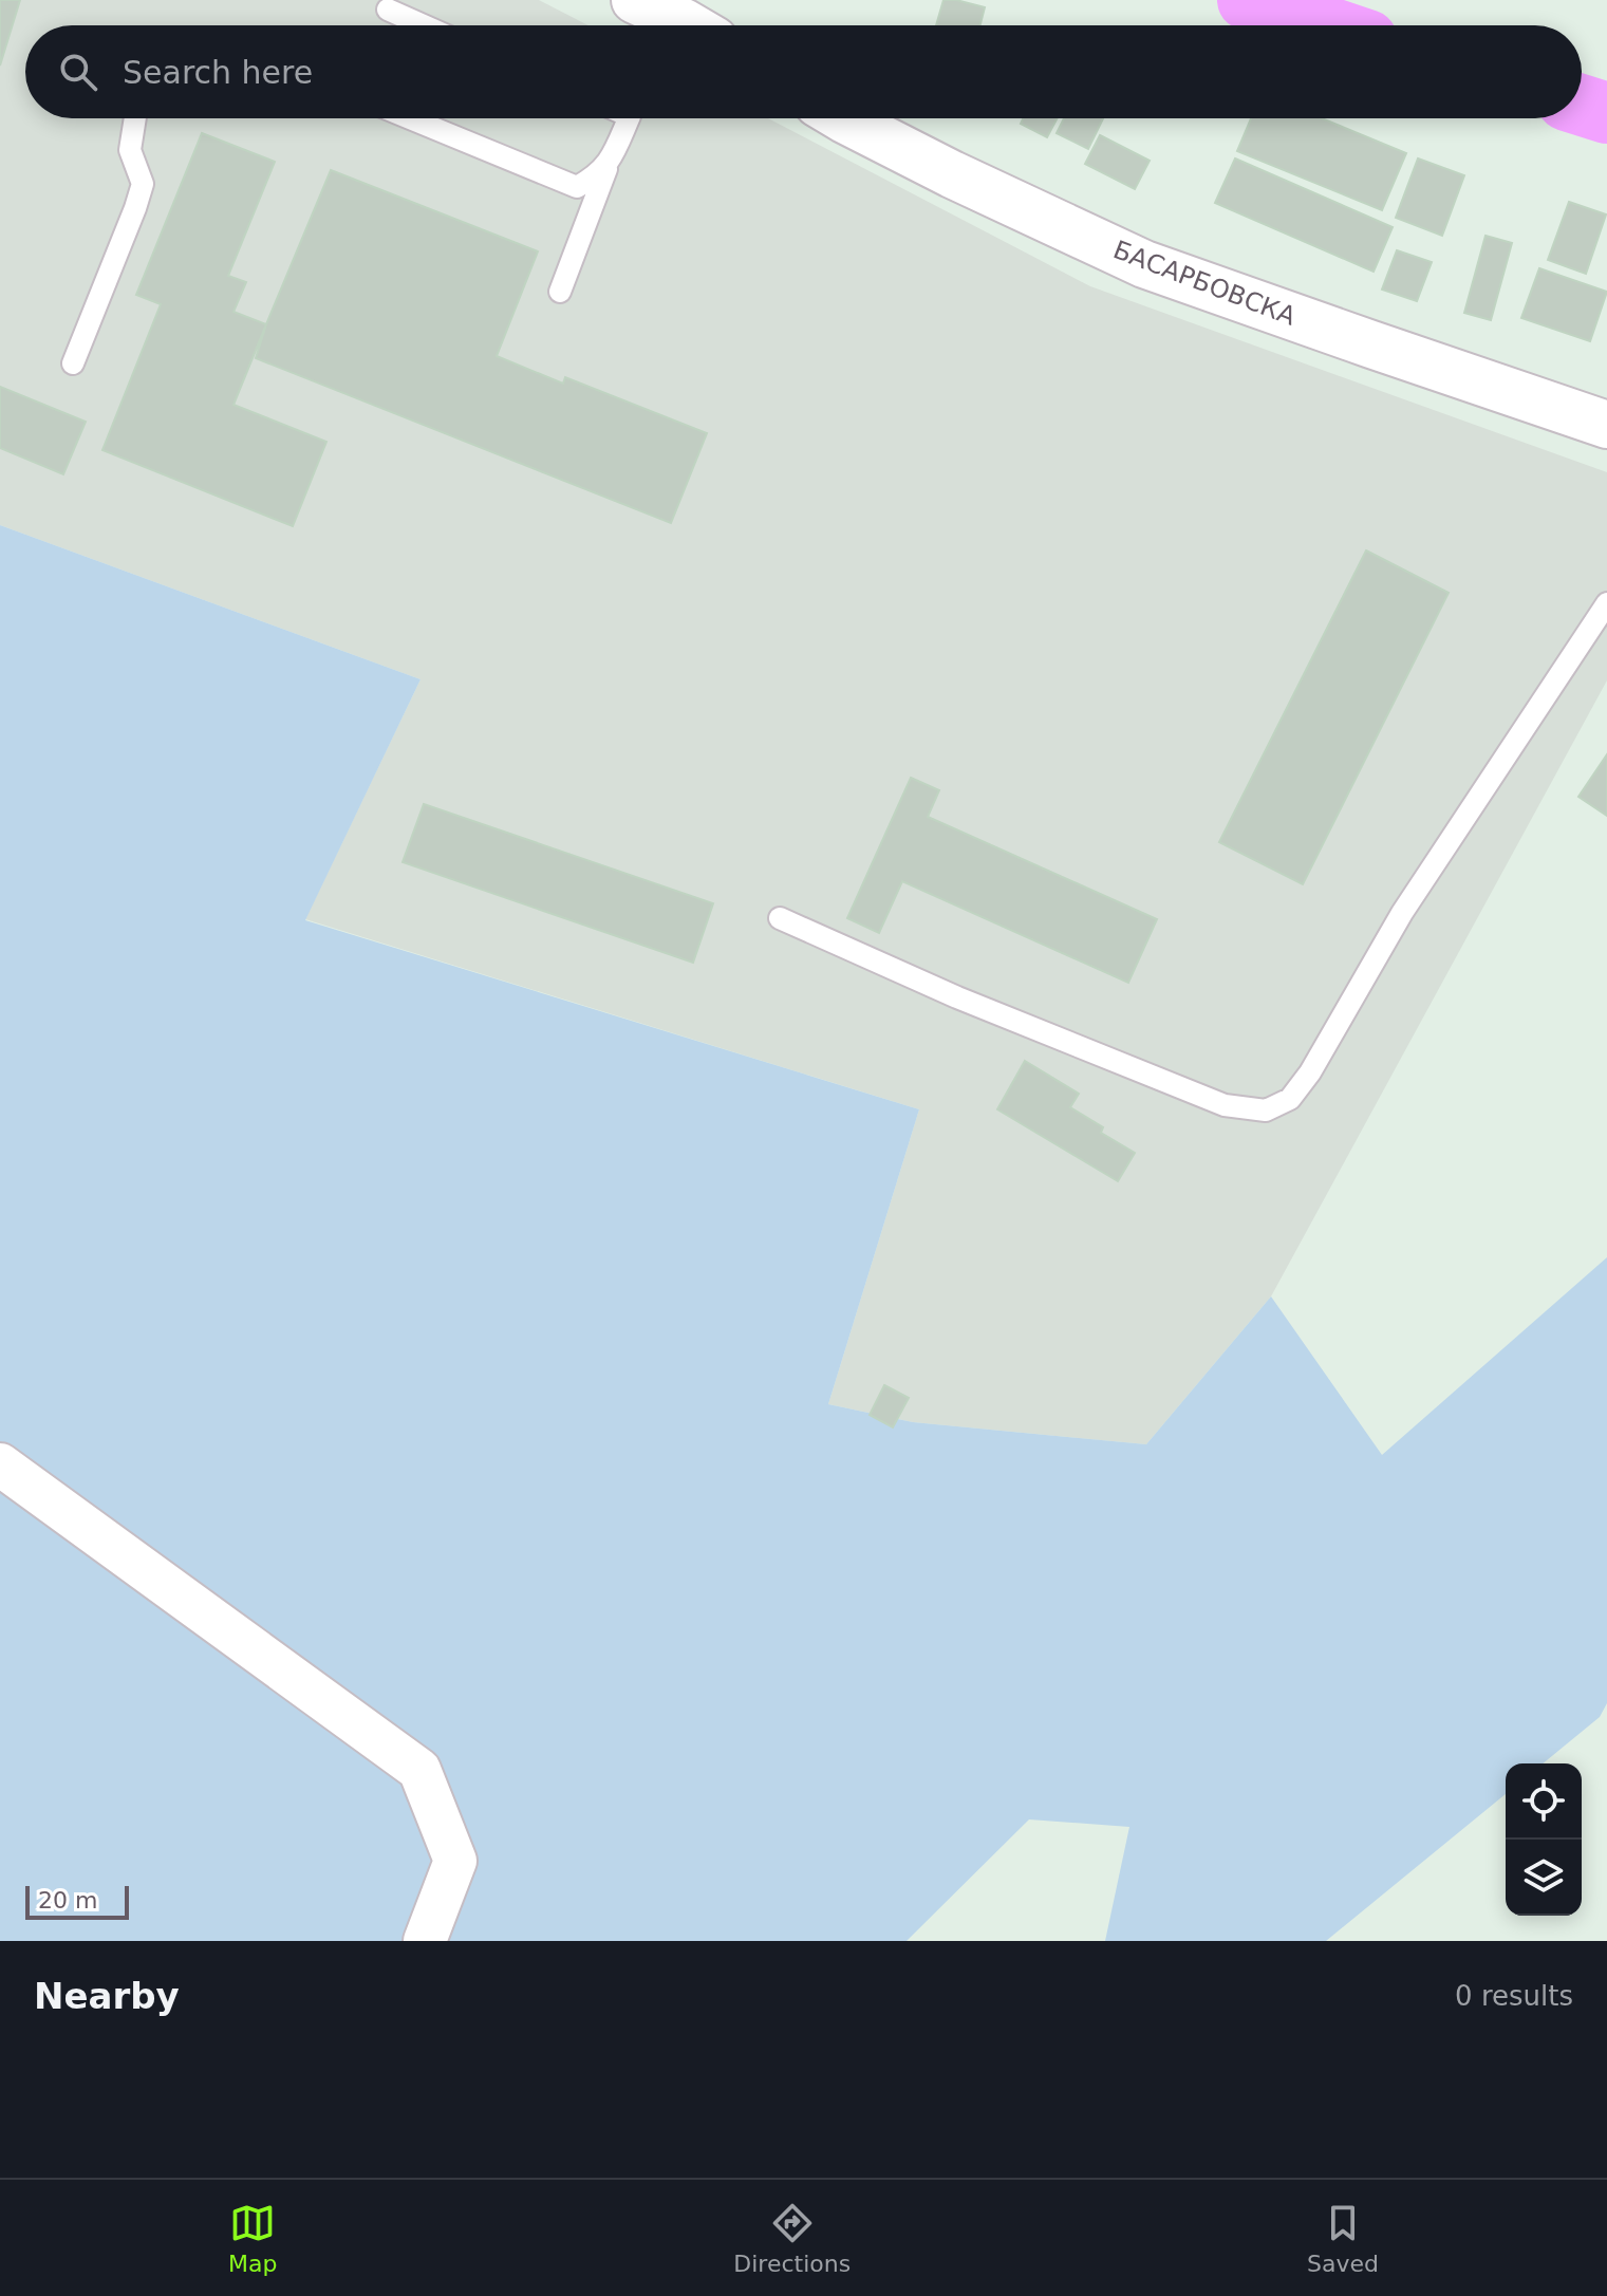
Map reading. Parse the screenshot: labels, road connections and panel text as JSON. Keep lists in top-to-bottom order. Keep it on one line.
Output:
{"streets":{"street":["БАСАРБОВСКА"]},"scale_bar":"20 m","page":{"search":"Search here","scale":"20 m","heading":["Nearby","0 results"],"nav":["Map","Directions","Saved"]}}
